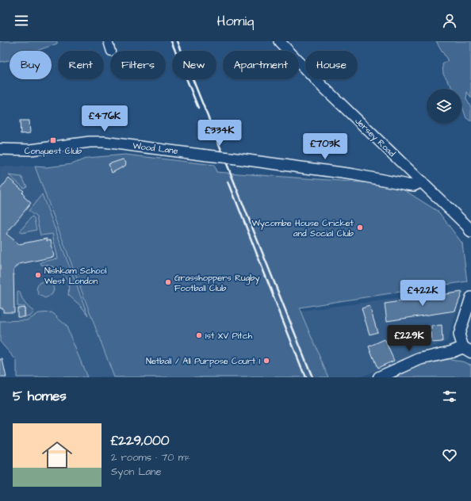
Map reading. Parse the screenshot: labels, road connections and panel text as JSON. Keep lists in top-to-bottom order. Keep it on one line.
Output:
{"streets":{"street":["Jersey Road","Wood Lane"]},"crossings":[["Jersey Road","Wood Lane"]],"places":{"transit":["Conquest Club"],"other":["Wycombe House Cricket and Social Club","Nishkam School West London","Grasshoppers Rugby Football Club","1st XV Pitch","Netball / All Purpose Court 1"]},"page":{"header":"Homiq","chip":["Buy","Rent","Filters","New","Apartment","House"],"price":["£476K","£334K","£703K","£422K","£229K"],"heading":"5 homes","list":[{"name":"£229,000","note":"2 rooms · 70 m² · Syon Lane"}]}}
